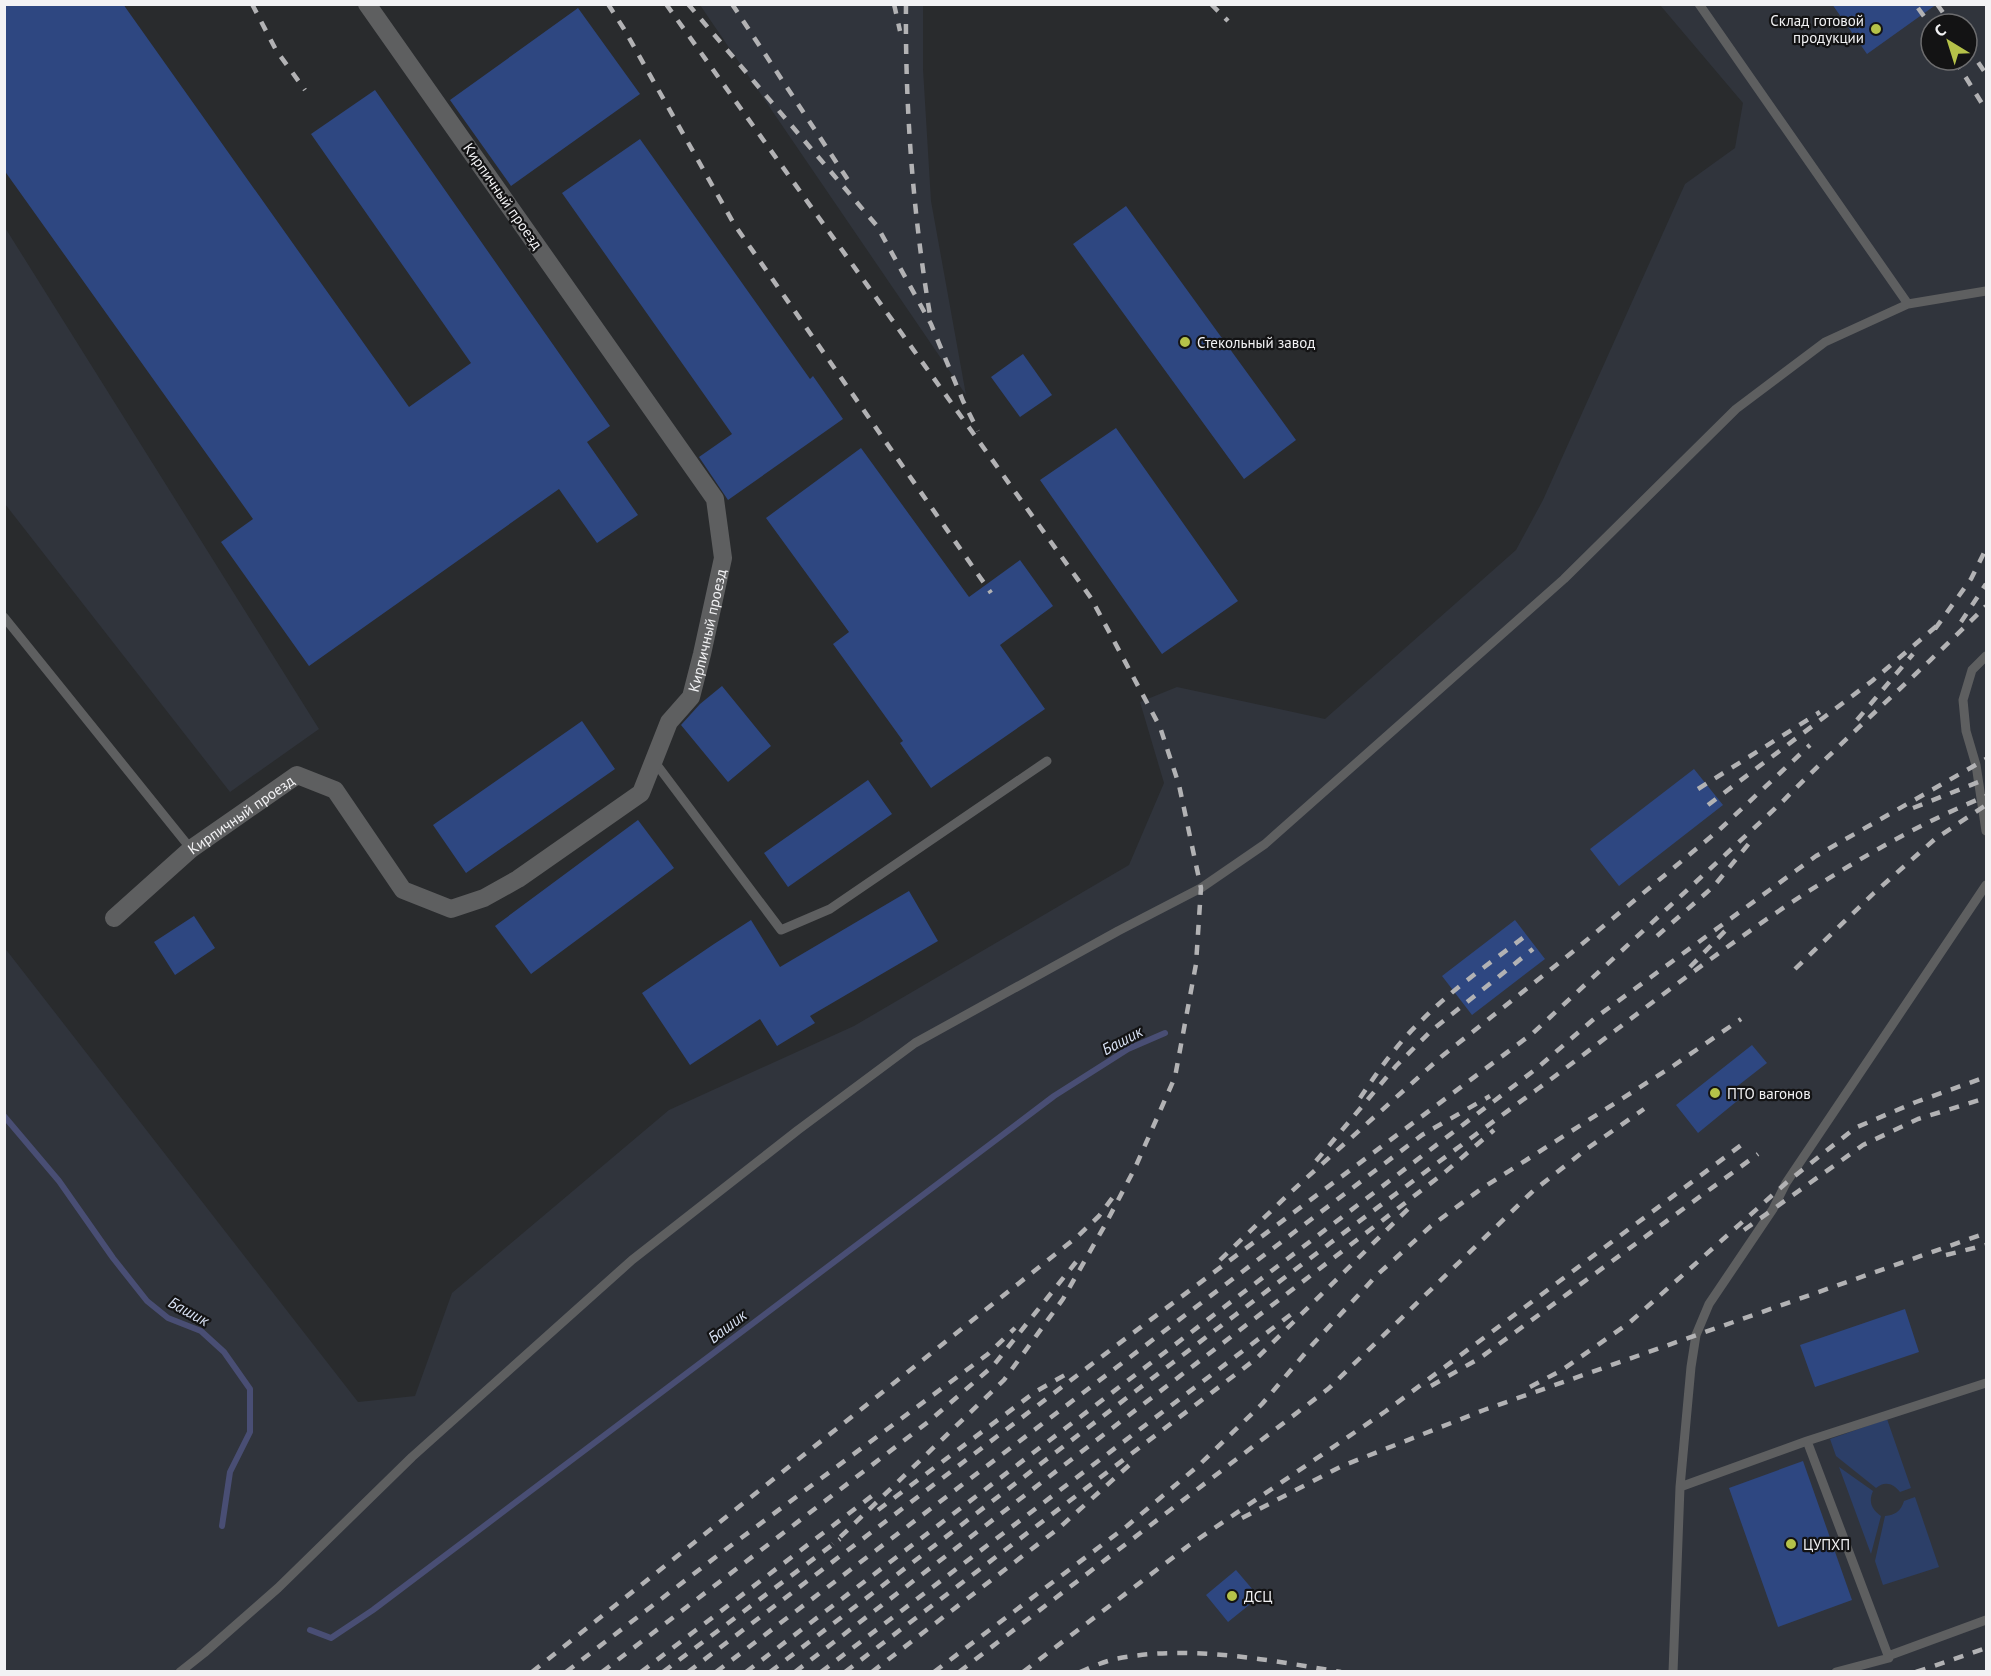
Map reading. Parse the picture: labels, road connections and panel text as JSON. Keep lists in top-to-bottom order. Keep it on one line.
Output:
{"streets":{"street":["Кирпичный проезд"]},"water":["Башик"],"places":["Склад готовой продукции","Стекольный завод","ПТО вагонов","ЦУПХП","ДСЦ"],"north":"top left"}
